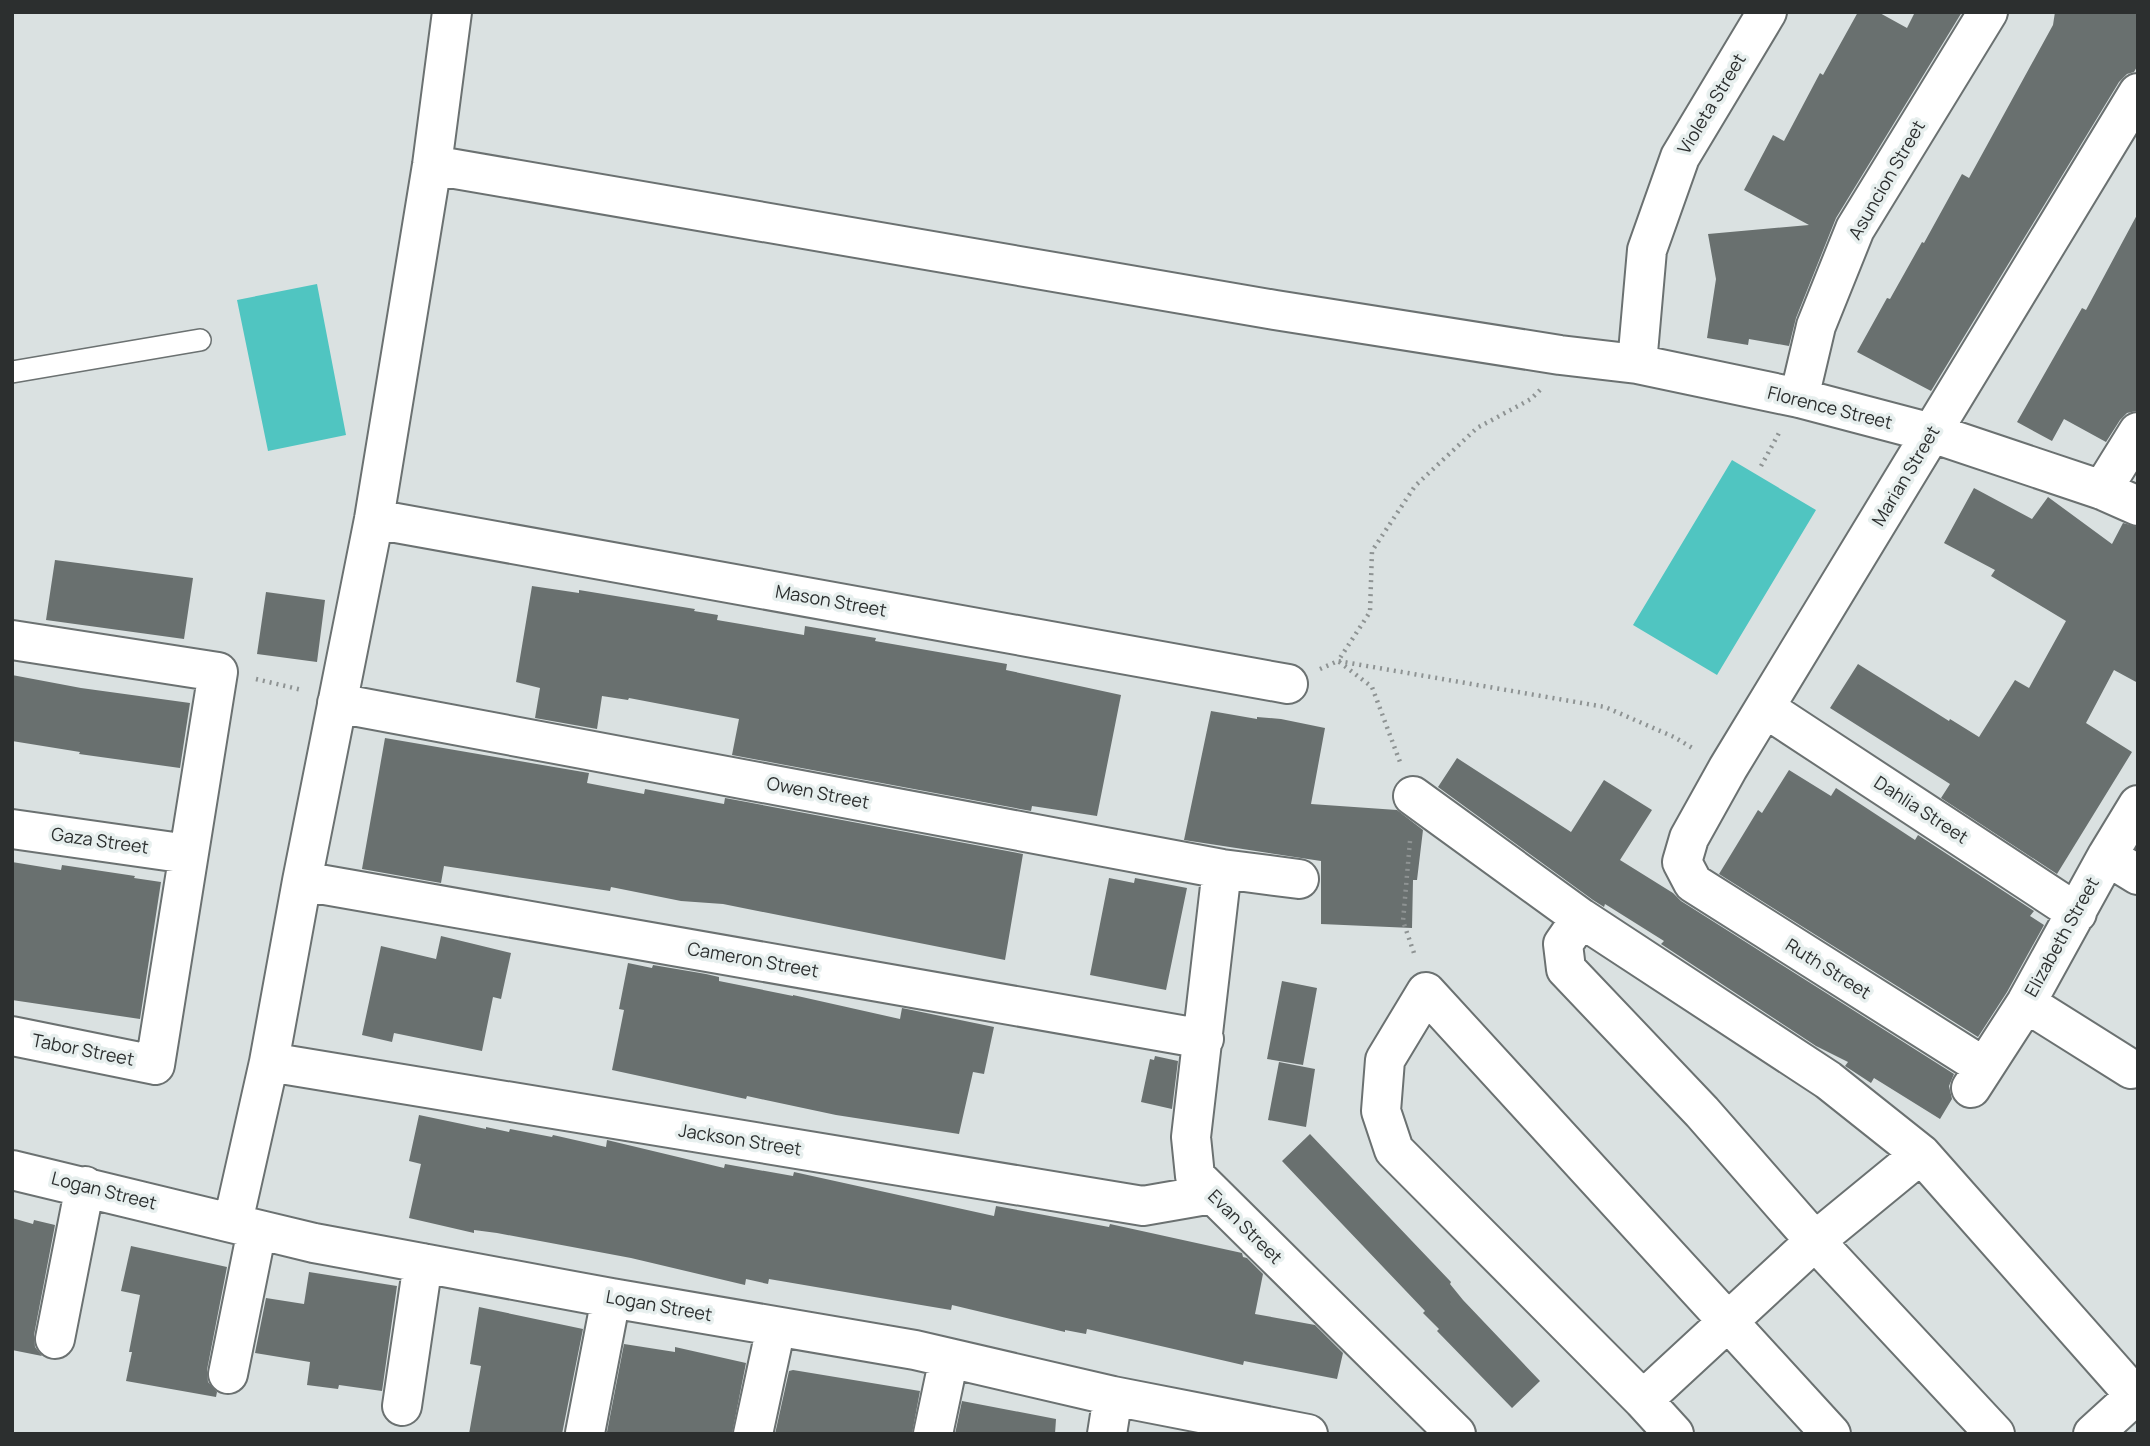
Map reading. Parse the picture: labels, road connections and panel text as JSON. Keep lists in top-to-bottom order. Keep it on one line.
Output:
{"streets":{"street":["Violeta Street","Asuncion Street","Florence Street","Marian Street","Mason Street","Owen Street","Dahlia Street","Gaza Street","Elizabeth Street","Cameron Street","Ruth Street","Tabor Street","Jackson Street","Logan Street","Evan Street"]},"crossings":[["Violeta Street","Florence Street"],["Asuncion Street","Florence Street"],["Florence Street","Marian Street"],["Marian Street","Dahlia Street"],["Marian Street","Ruth Street"],["Owen Street","Evan Street"],["Dahlia Street","Elizabeth Street"],["Gaza Street","Tabor Street"],["Elizabeth Street","Ruth Street"],["Cameron Street","Evan Street"],["Jackson Street","Evan Street"]]}
